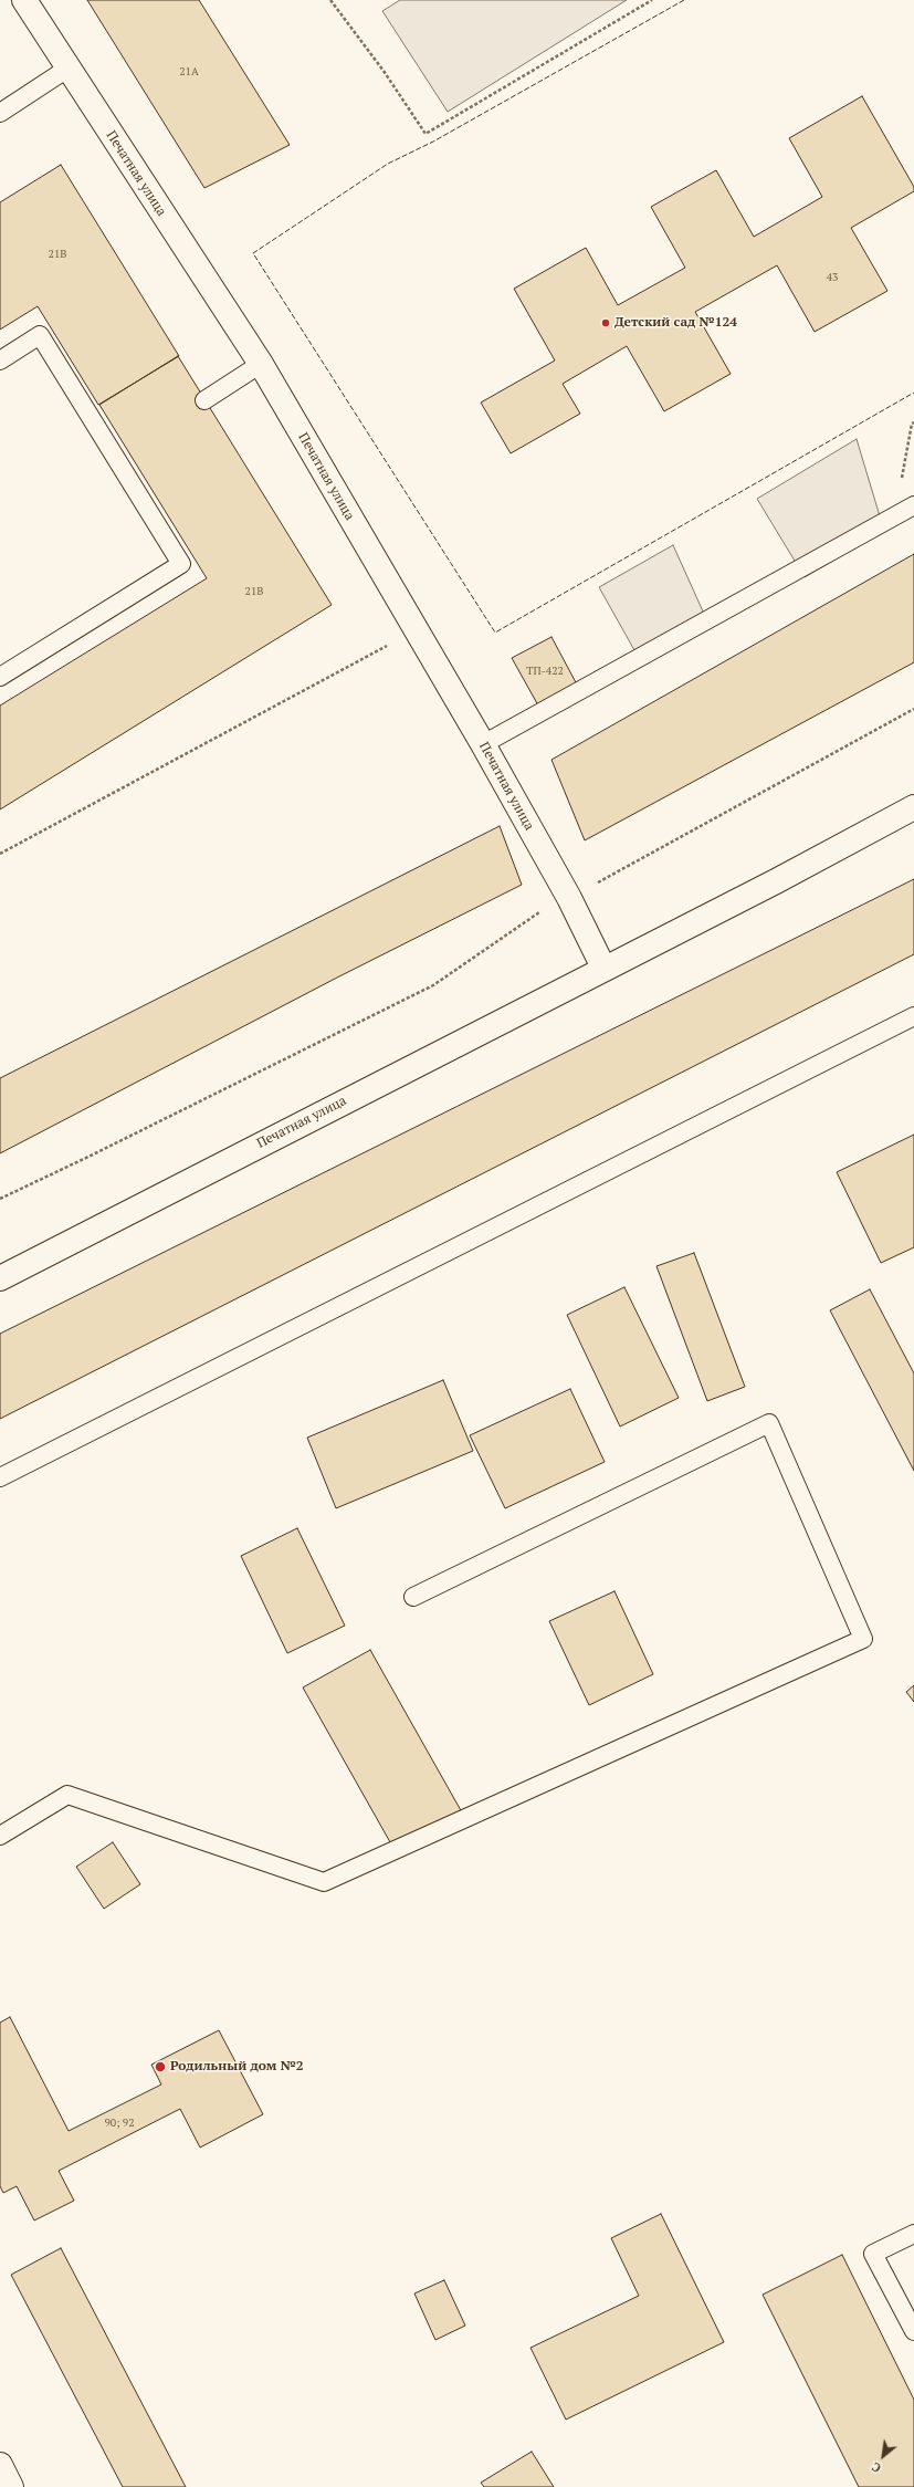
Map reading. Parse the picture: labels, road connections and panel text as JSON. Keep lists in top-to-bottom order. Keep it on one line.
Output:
{"streets":{"street":["Печатная улица"]},"places":["Детский сад №124","Родильный дом №2"],"house_numbers":["21А","21В","43","21В","ТП-422","90; 92"],"north":"bottom left"}
